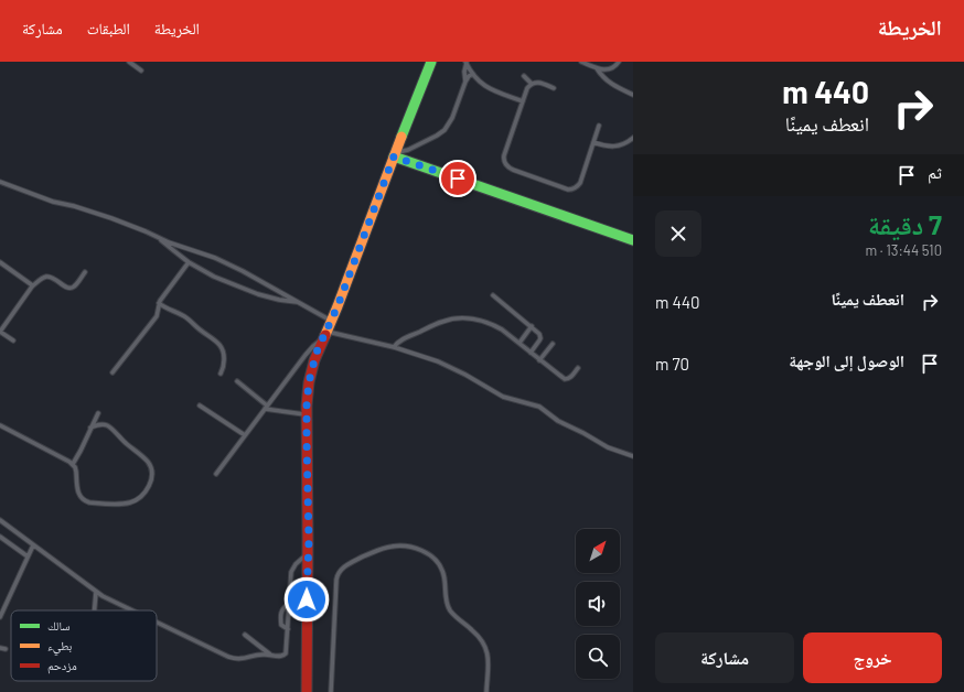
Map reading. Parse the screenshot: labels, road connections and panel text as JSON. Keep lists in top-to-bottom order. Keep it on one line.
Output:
{"legend":["سالك","بطيء","مزدحم"],"north":"top right","page":{"header":"الخريطة","nav":["الخريطة","الطبقات","مشاركة"],"turn":["440 m","انعطف يمينًا"],"then":"ثم","heading":["7 دقيقة","510 m · 13:44"],"list":[{"name":"انعطف يمينًا","value":"440 m"},{"name":"الوصول إلى الوجهة","value":"70 m"}],"buttons":["خروج","مشاركة"]}}
